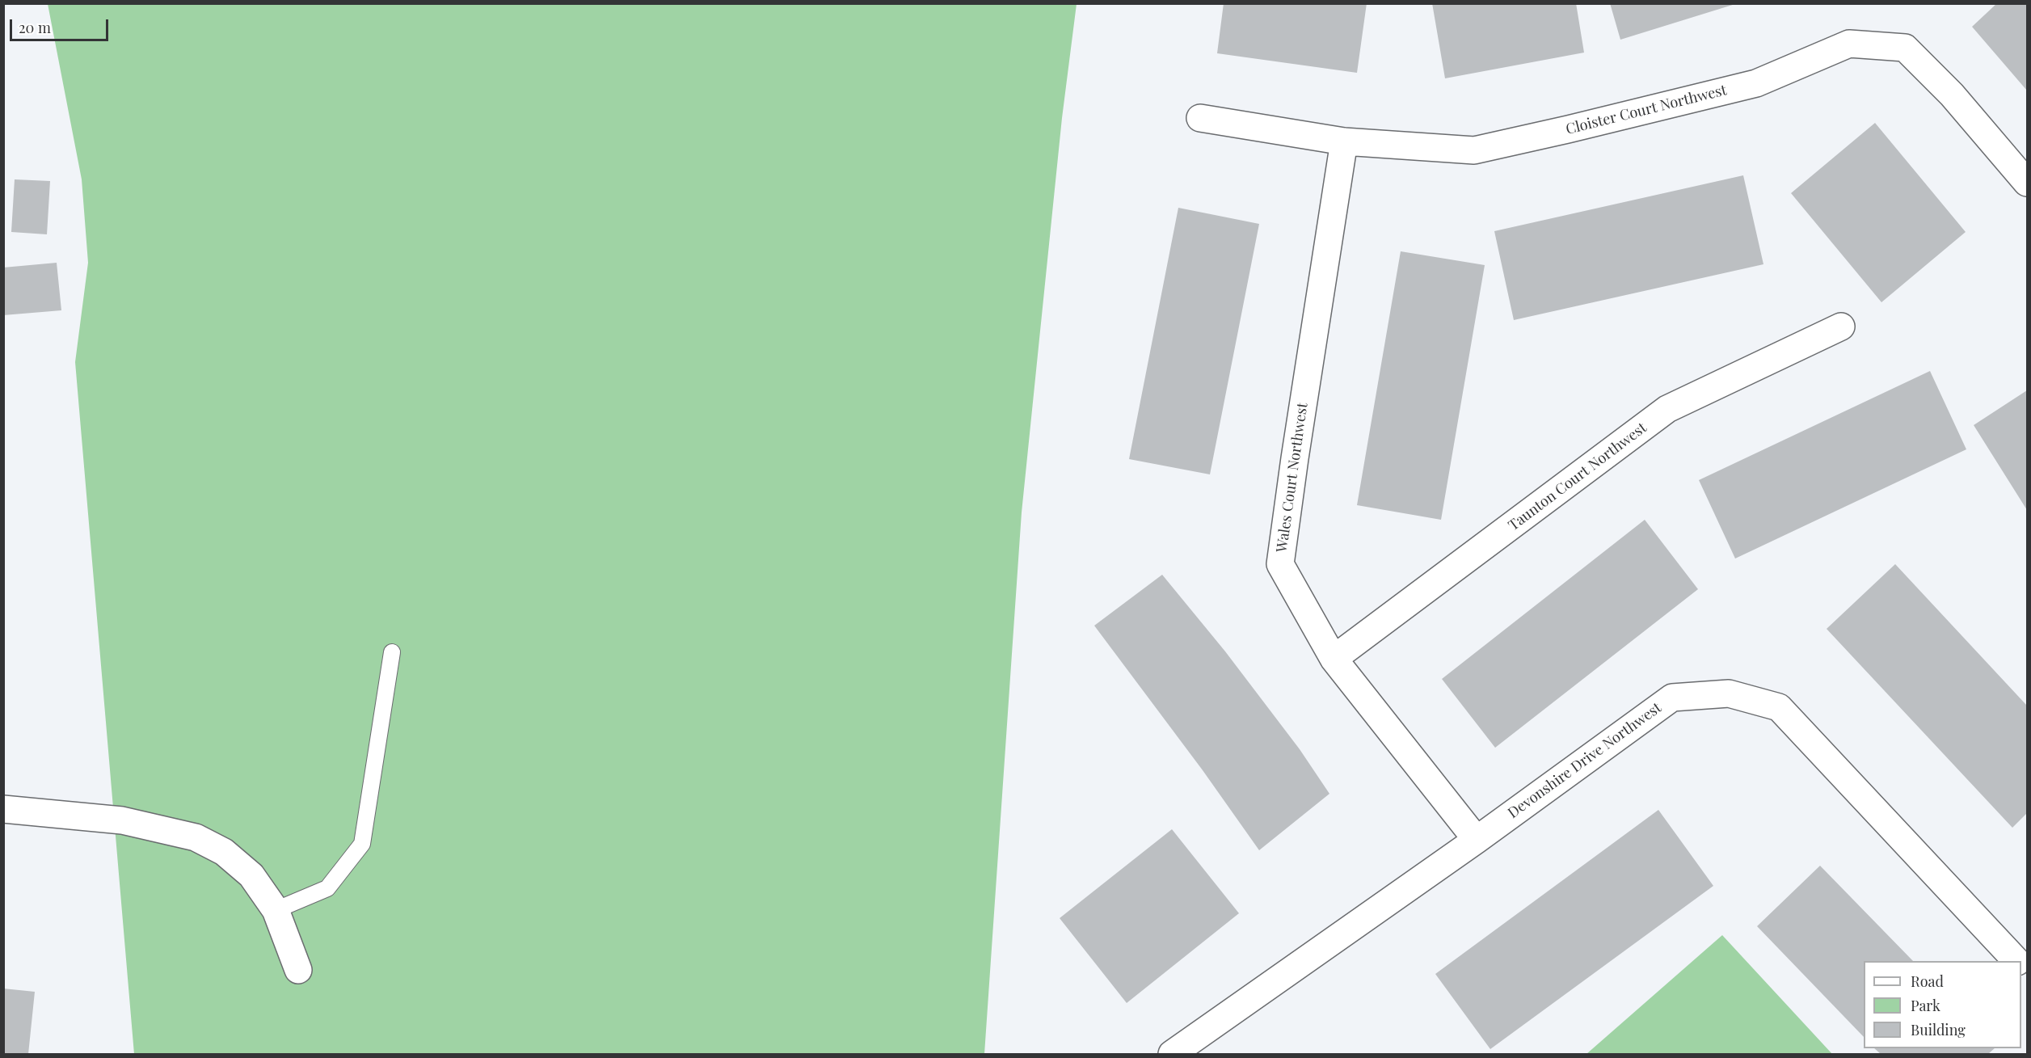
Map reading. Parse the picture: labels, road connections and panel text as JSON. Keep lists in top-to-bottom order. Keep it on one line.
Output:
{"streets":{"street":["Cloister Court Northwest","Taunton Court Northwest","Wales Court Northwest","Devonshire Drive Northwest"]},"crossings":[["Cloister Court Northwest","Wales Court Northwest"],["Taunton Court Northwest","Wales Court Northwest"],["Wales Court Northwest","Devonshire Drive Northwest"]],"legend":["Road","Park","Building"],"scale_bar":"20 m"}
